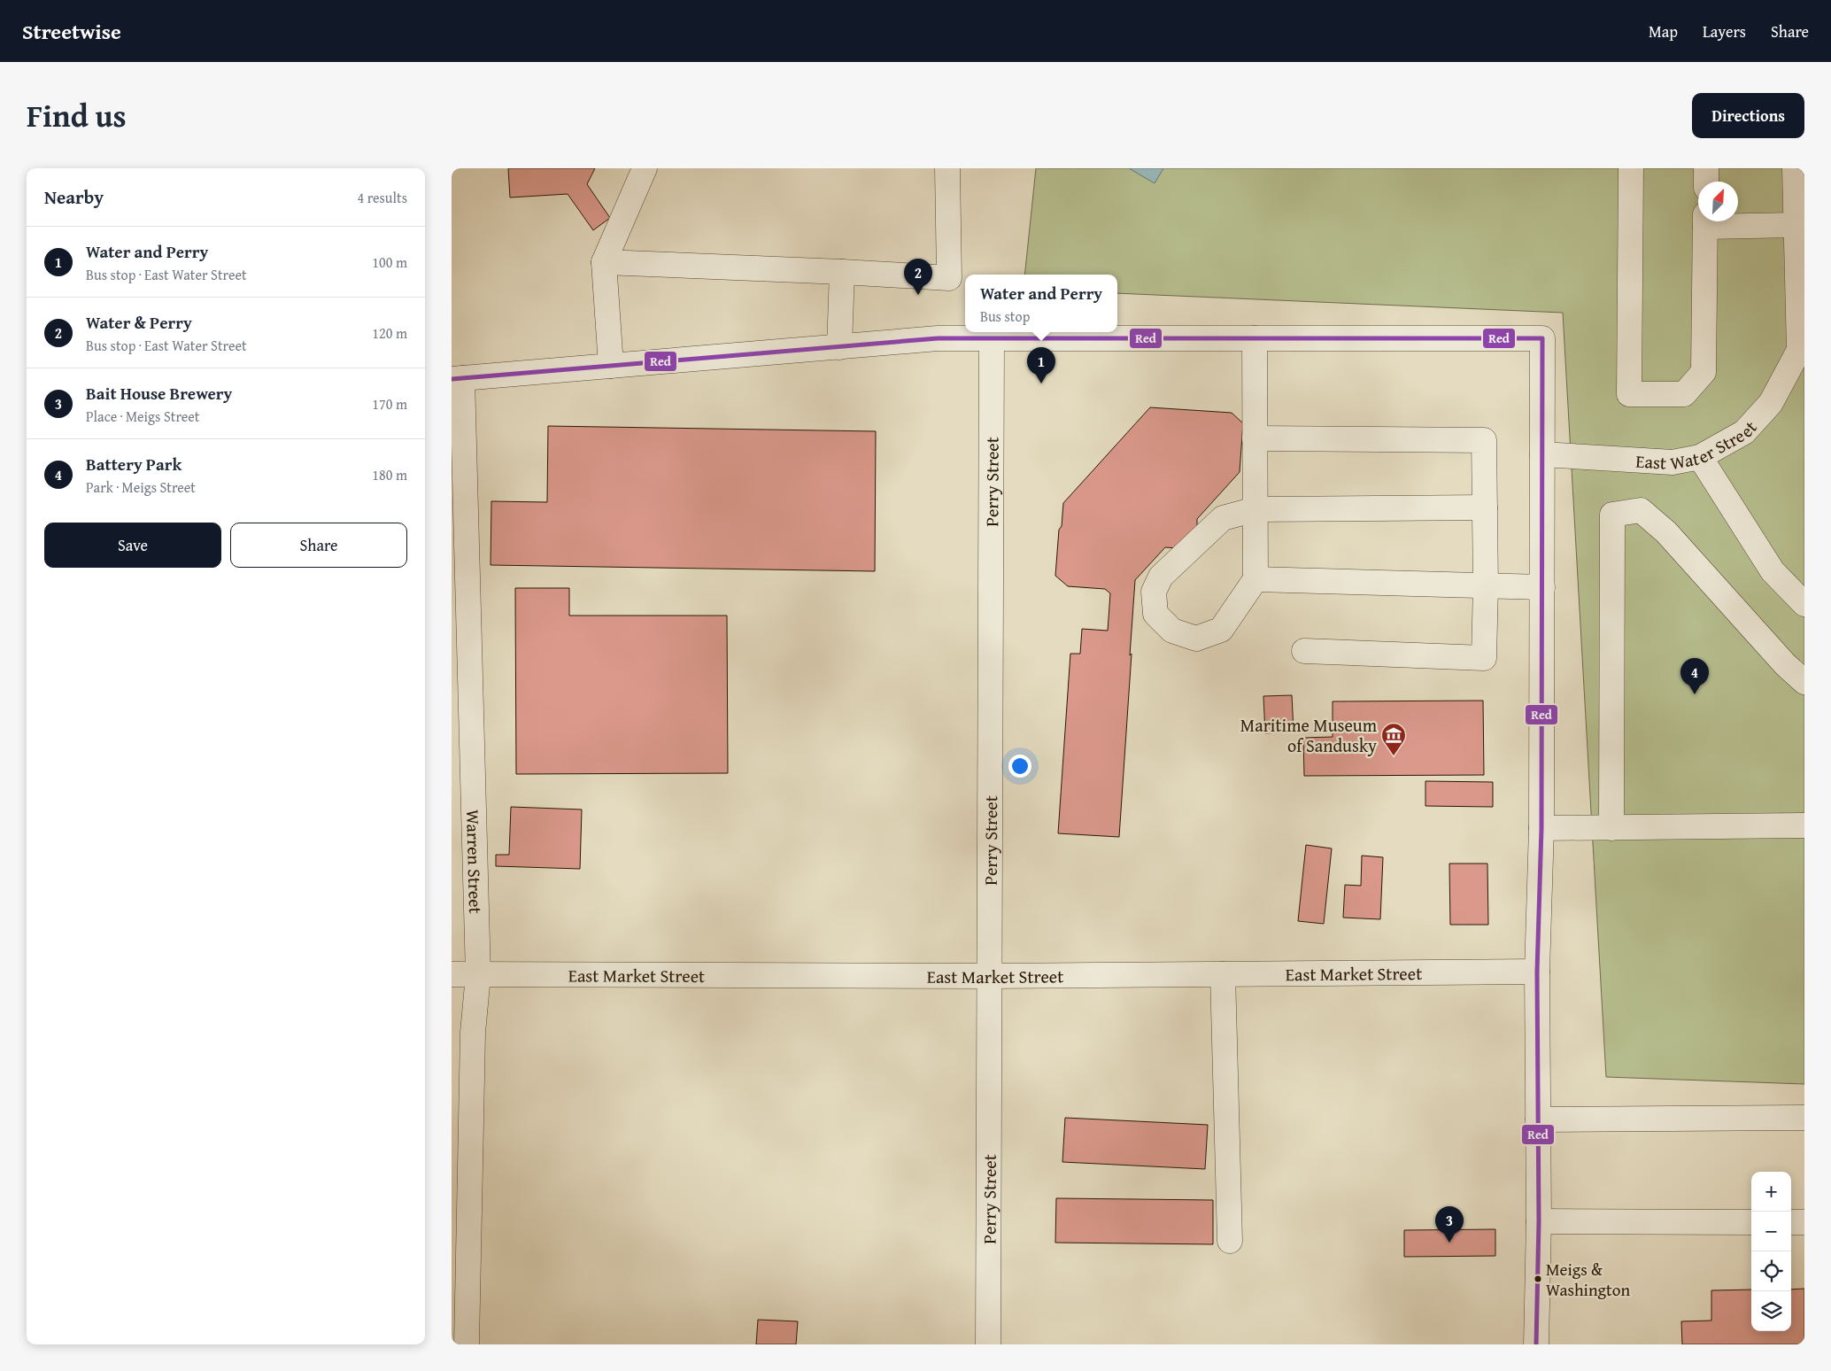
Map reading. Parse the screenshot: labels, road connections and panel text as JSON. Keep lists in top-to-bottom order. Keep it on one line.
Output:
{"streets":{"street":["East Water Street","Perry Street","Warren Street","East Market Street"]},"crossings":[["Perry Street","East Market Street"],["Warren Street","East Market Street"]],"places":{"museum":["Maritime Museum of Sandusky"],"other":["Meigs & Washington"]},"lines":["transit line Red"],"north":"top right","page":{"header":"Streetwise","nav":["Map","Layers","Share"],"title":"Find us","buttons":["Directions",["Save","Share"]],"heading":["Nearby","4 results"],"list":[{"mark":"1","name":"Water and Perry","note":"Bus stop · East Water Street","value":"100 m"},{"mark":"2","name":"Water & Perry","note":"Bus stop · East Water Street","value":"120 m"},{"mark":"3","name":"Bait House Brewery","note":"Place · Meigs Street","value":"170 m"},{"mark":"4","name":"Battery Park","note":"Park · Meigs Street","value":"180 m"}],"pins":["2","1","4","3"],"popup":["Water and Perry","Bus stop"],"map_buttons":["+","−"]}}
